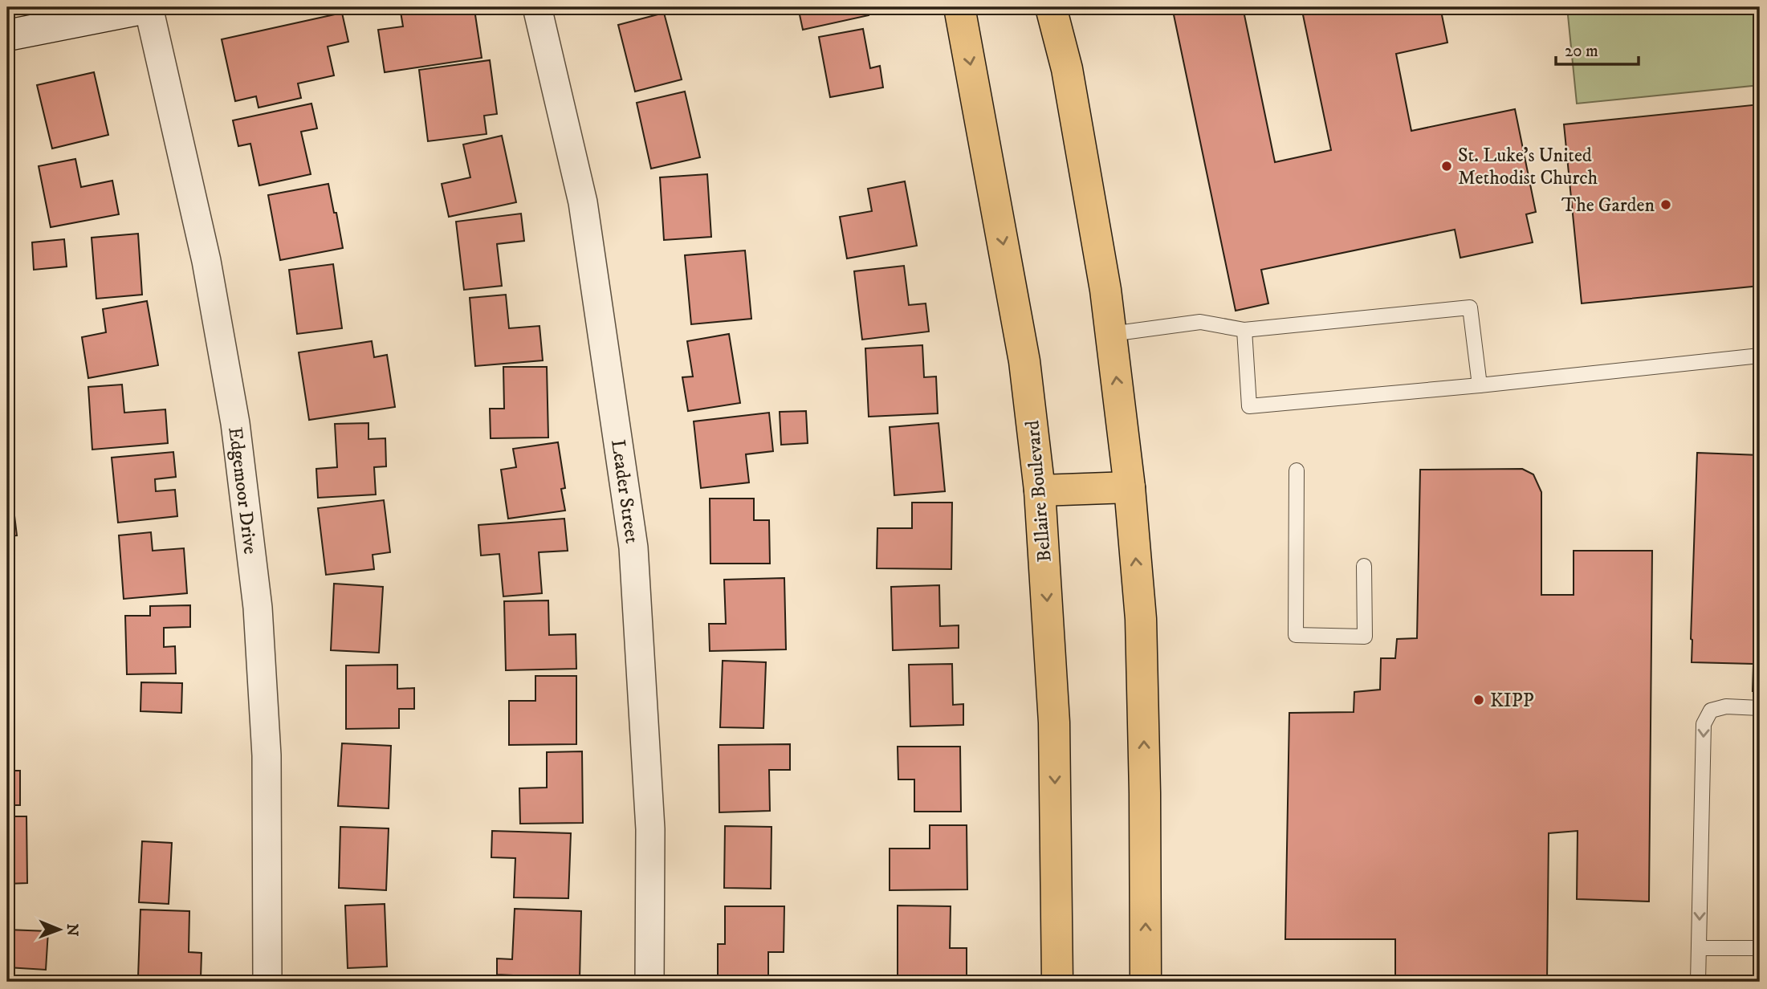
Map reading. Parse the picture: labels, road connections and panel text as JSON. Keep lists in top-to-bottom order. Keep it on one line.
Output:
{"streets":{"main road":["Bellaire Boulevard"],"street":["Edgemoor Drive","Leader Street"]},"places":["St. Luke’s United Methodist Church","The Garden","KIPP"],"scale_bar":"20 m","north":"right"}
